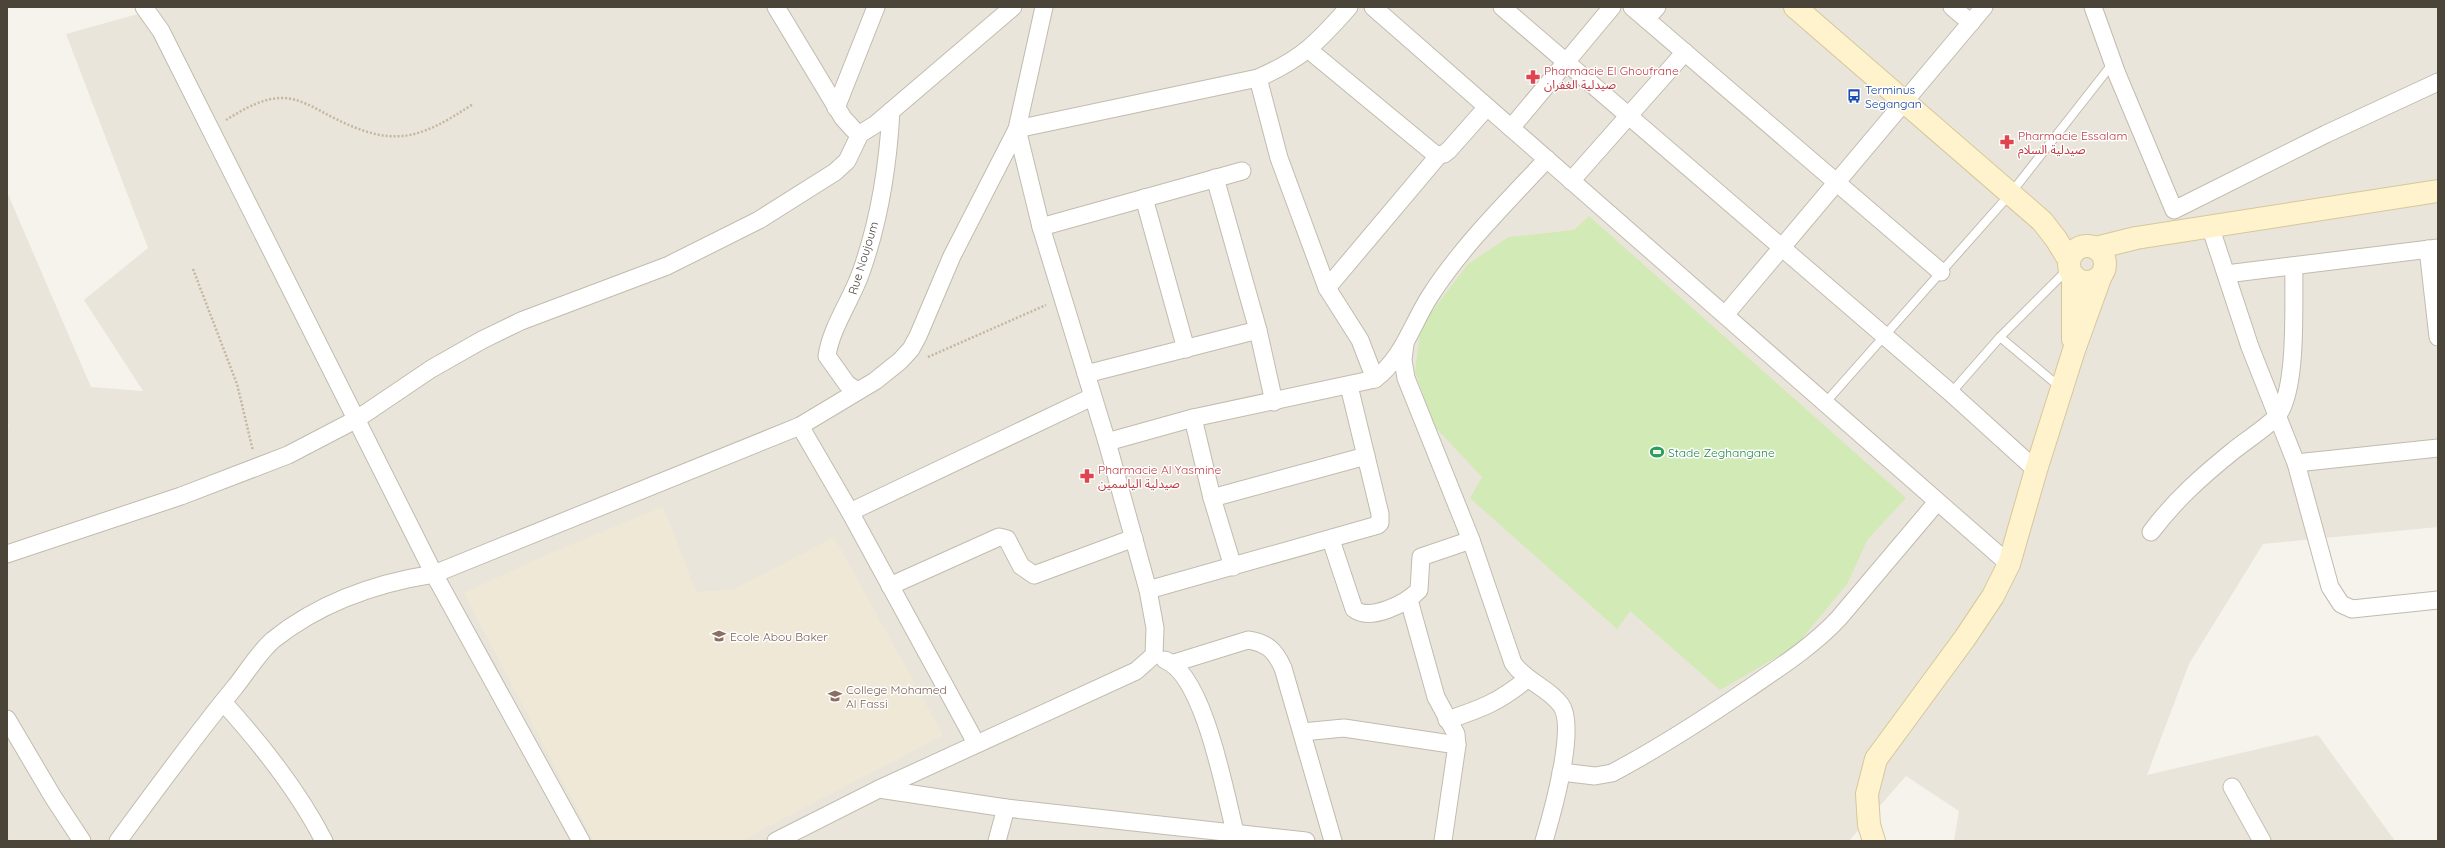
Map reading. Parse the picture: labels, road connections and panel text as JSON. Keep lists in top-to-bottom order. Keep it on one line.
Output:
{"streets":{"street":["Rue Noujoum"]},"places":{"pharmacy":["Pharmacie El Ghoufrane صيدلية الغفران","Pharmacie Essalam صيدلية السلام","Pharmacie Al Yasmine صيدلية الياسمين"],"bus stop":["Terminus Segangan"],"sports":["Stade Zeghangane"],"school or university":["Ecole Abou Baker","College Mohamed Al Fassi"]}}
